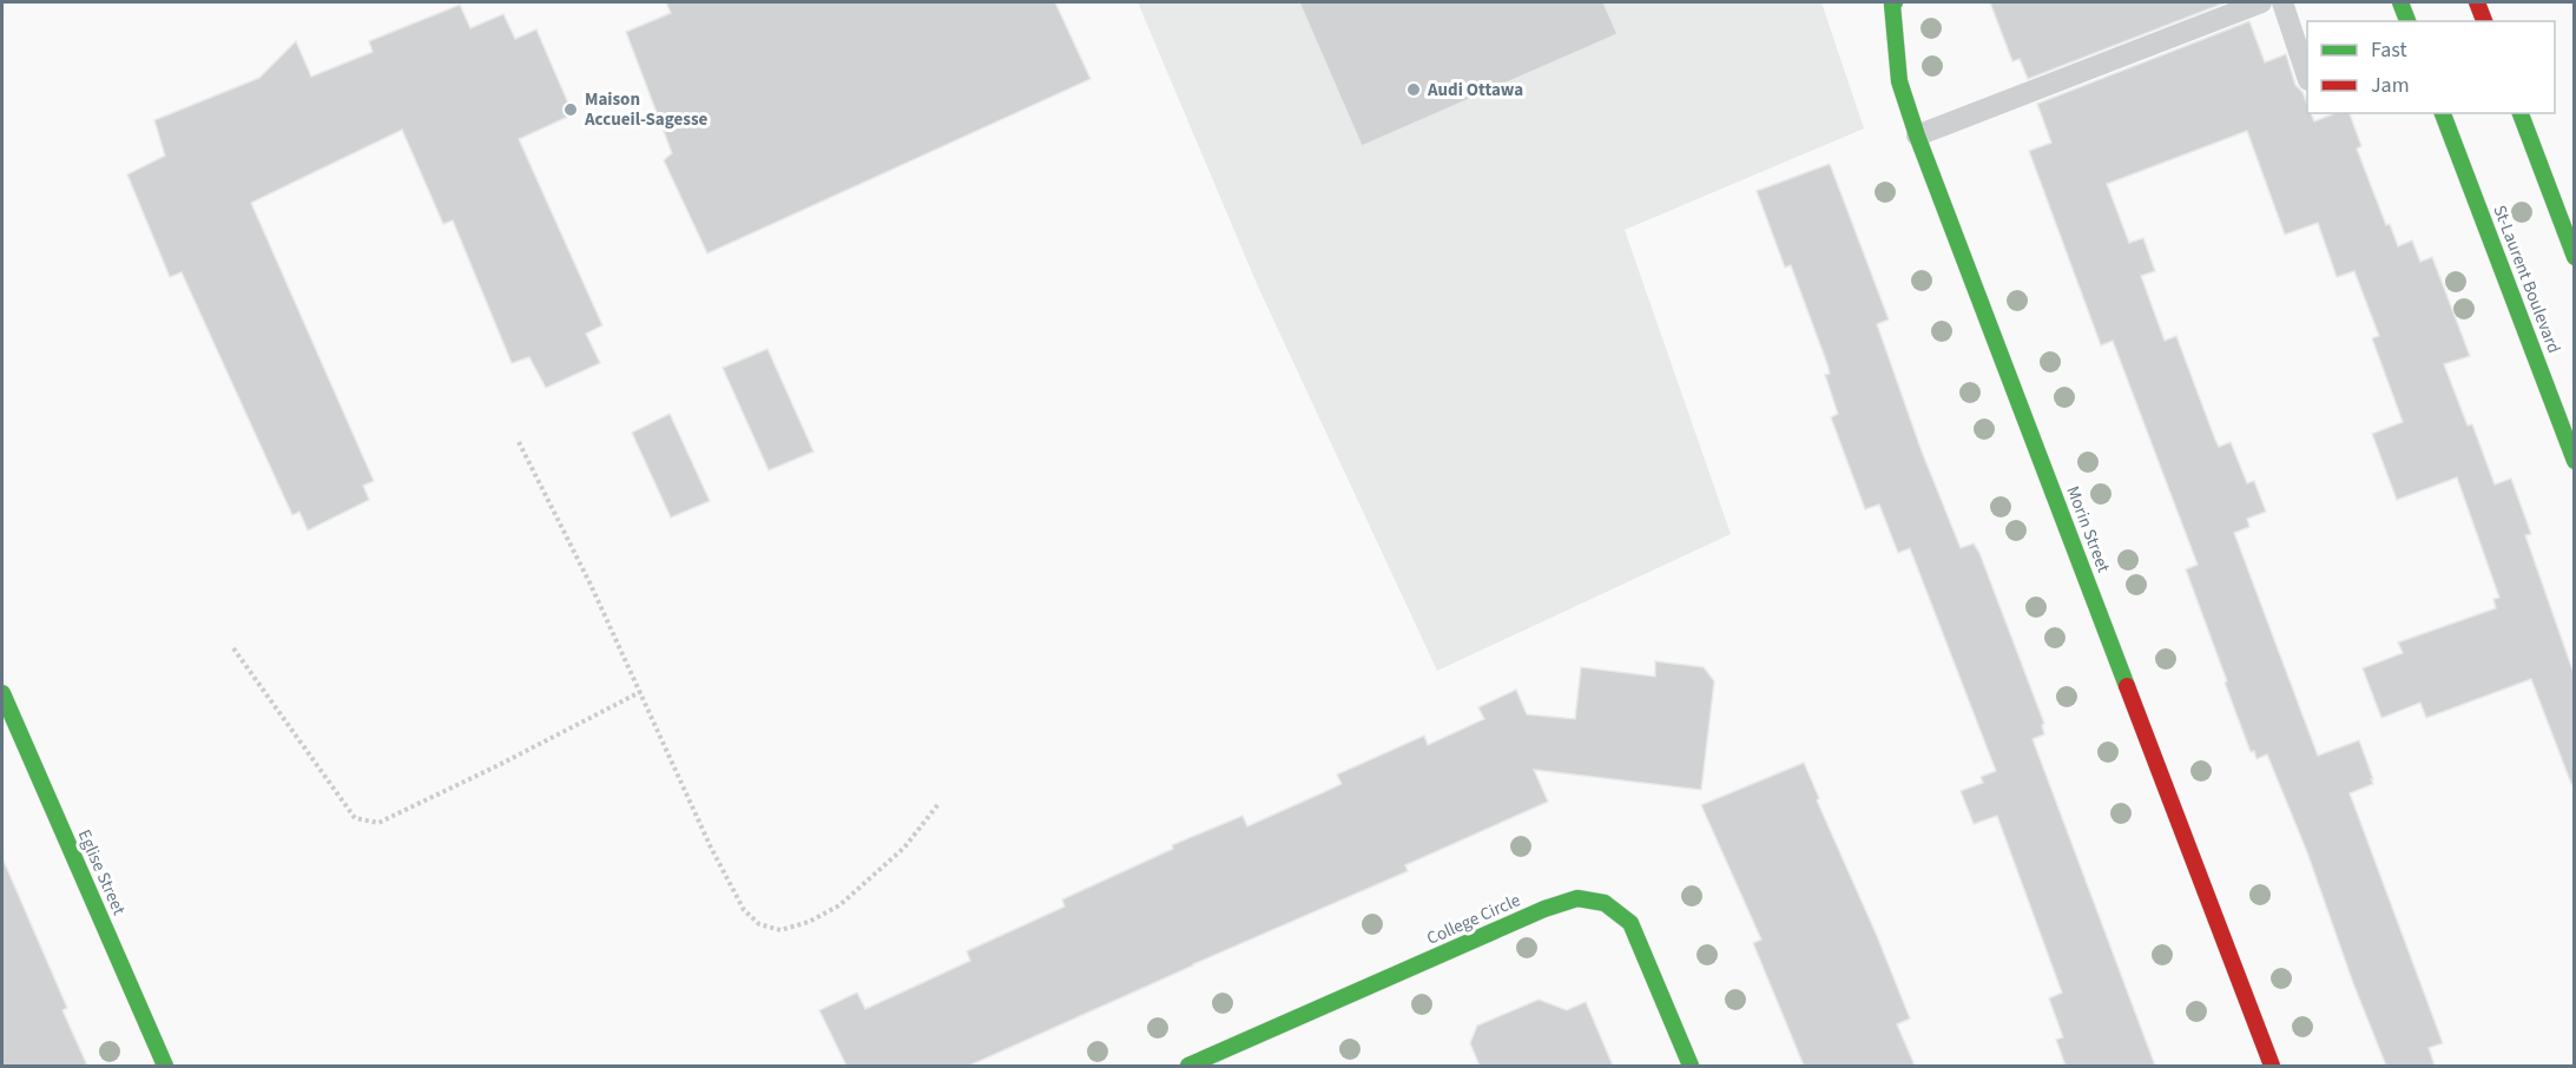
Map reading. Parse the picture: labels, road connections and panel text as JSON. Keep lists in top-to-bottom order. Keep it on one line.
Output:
{"streets":{"street":["St-Laurent Boulevard","Morin Street","Eglise Street","College Circle"]},"places":["Audi Ottawa","Maison Accueil-Sagesse"],"legend":["Fast","Jam"]}
